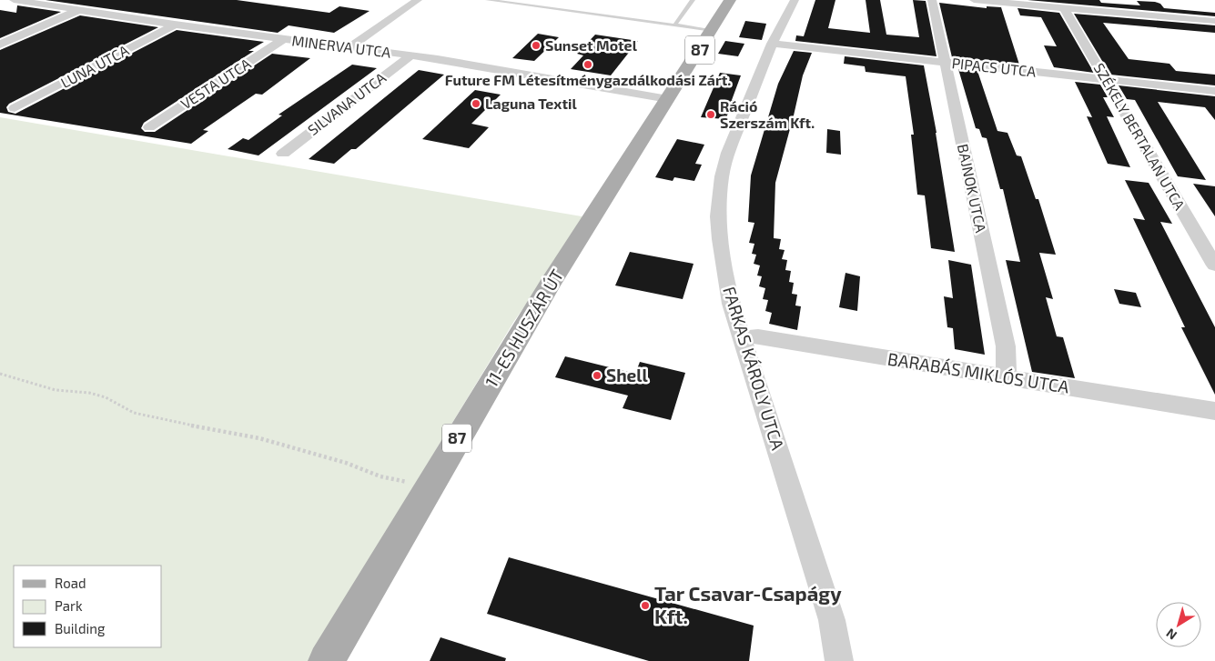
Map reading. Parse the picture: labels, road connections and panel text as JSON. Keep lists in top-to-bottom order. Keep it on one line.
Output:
{"streets":{"main road":["87","11-ES HUSZÁR ÚT"],"street":["MINERVA UTCA","LUNA UTCA","PIPACS UTCA","VESTA UTCA","SILVANA UTCA","SZÉKELY BERTALAN UTCA","BAJNOK UTCA","FARKAS KÁROLY UTCA","BARABÁS MIKLÓS UTCA"]},"crossings":[["MINERVA UTCA","LUNA UTCA"],["MINERVA UTCA","VESTA UTCA"],["MINERVA UTCA","SILVANA UTCA"],["MINERVA UTCA","11-ES HUSZÁR ÚT"],["PIPACS UTCA","SZÉKELY BERTALAN UTCA"],["PIPACS UTCA","BAJNOK UTCA"],["PIPACS UTCA","FARKAS KÁROLY UTCA"],["BAJNOK UTCA","BARABÁS MIKLÓS UTCA"],["FARKAS KÁROLY UTCA","BARABÁS MIKLÓS UTCA"]],"places":["Sunset Motel","Future FM Létesítménygazdálkodási Zárt.","Laguna Textil","Ráció Szerszám Kft.","Shell","Tar Csavar-Csapágy Kft."],"legend":["Road","Park","Building"],"north":"bottom left"}
